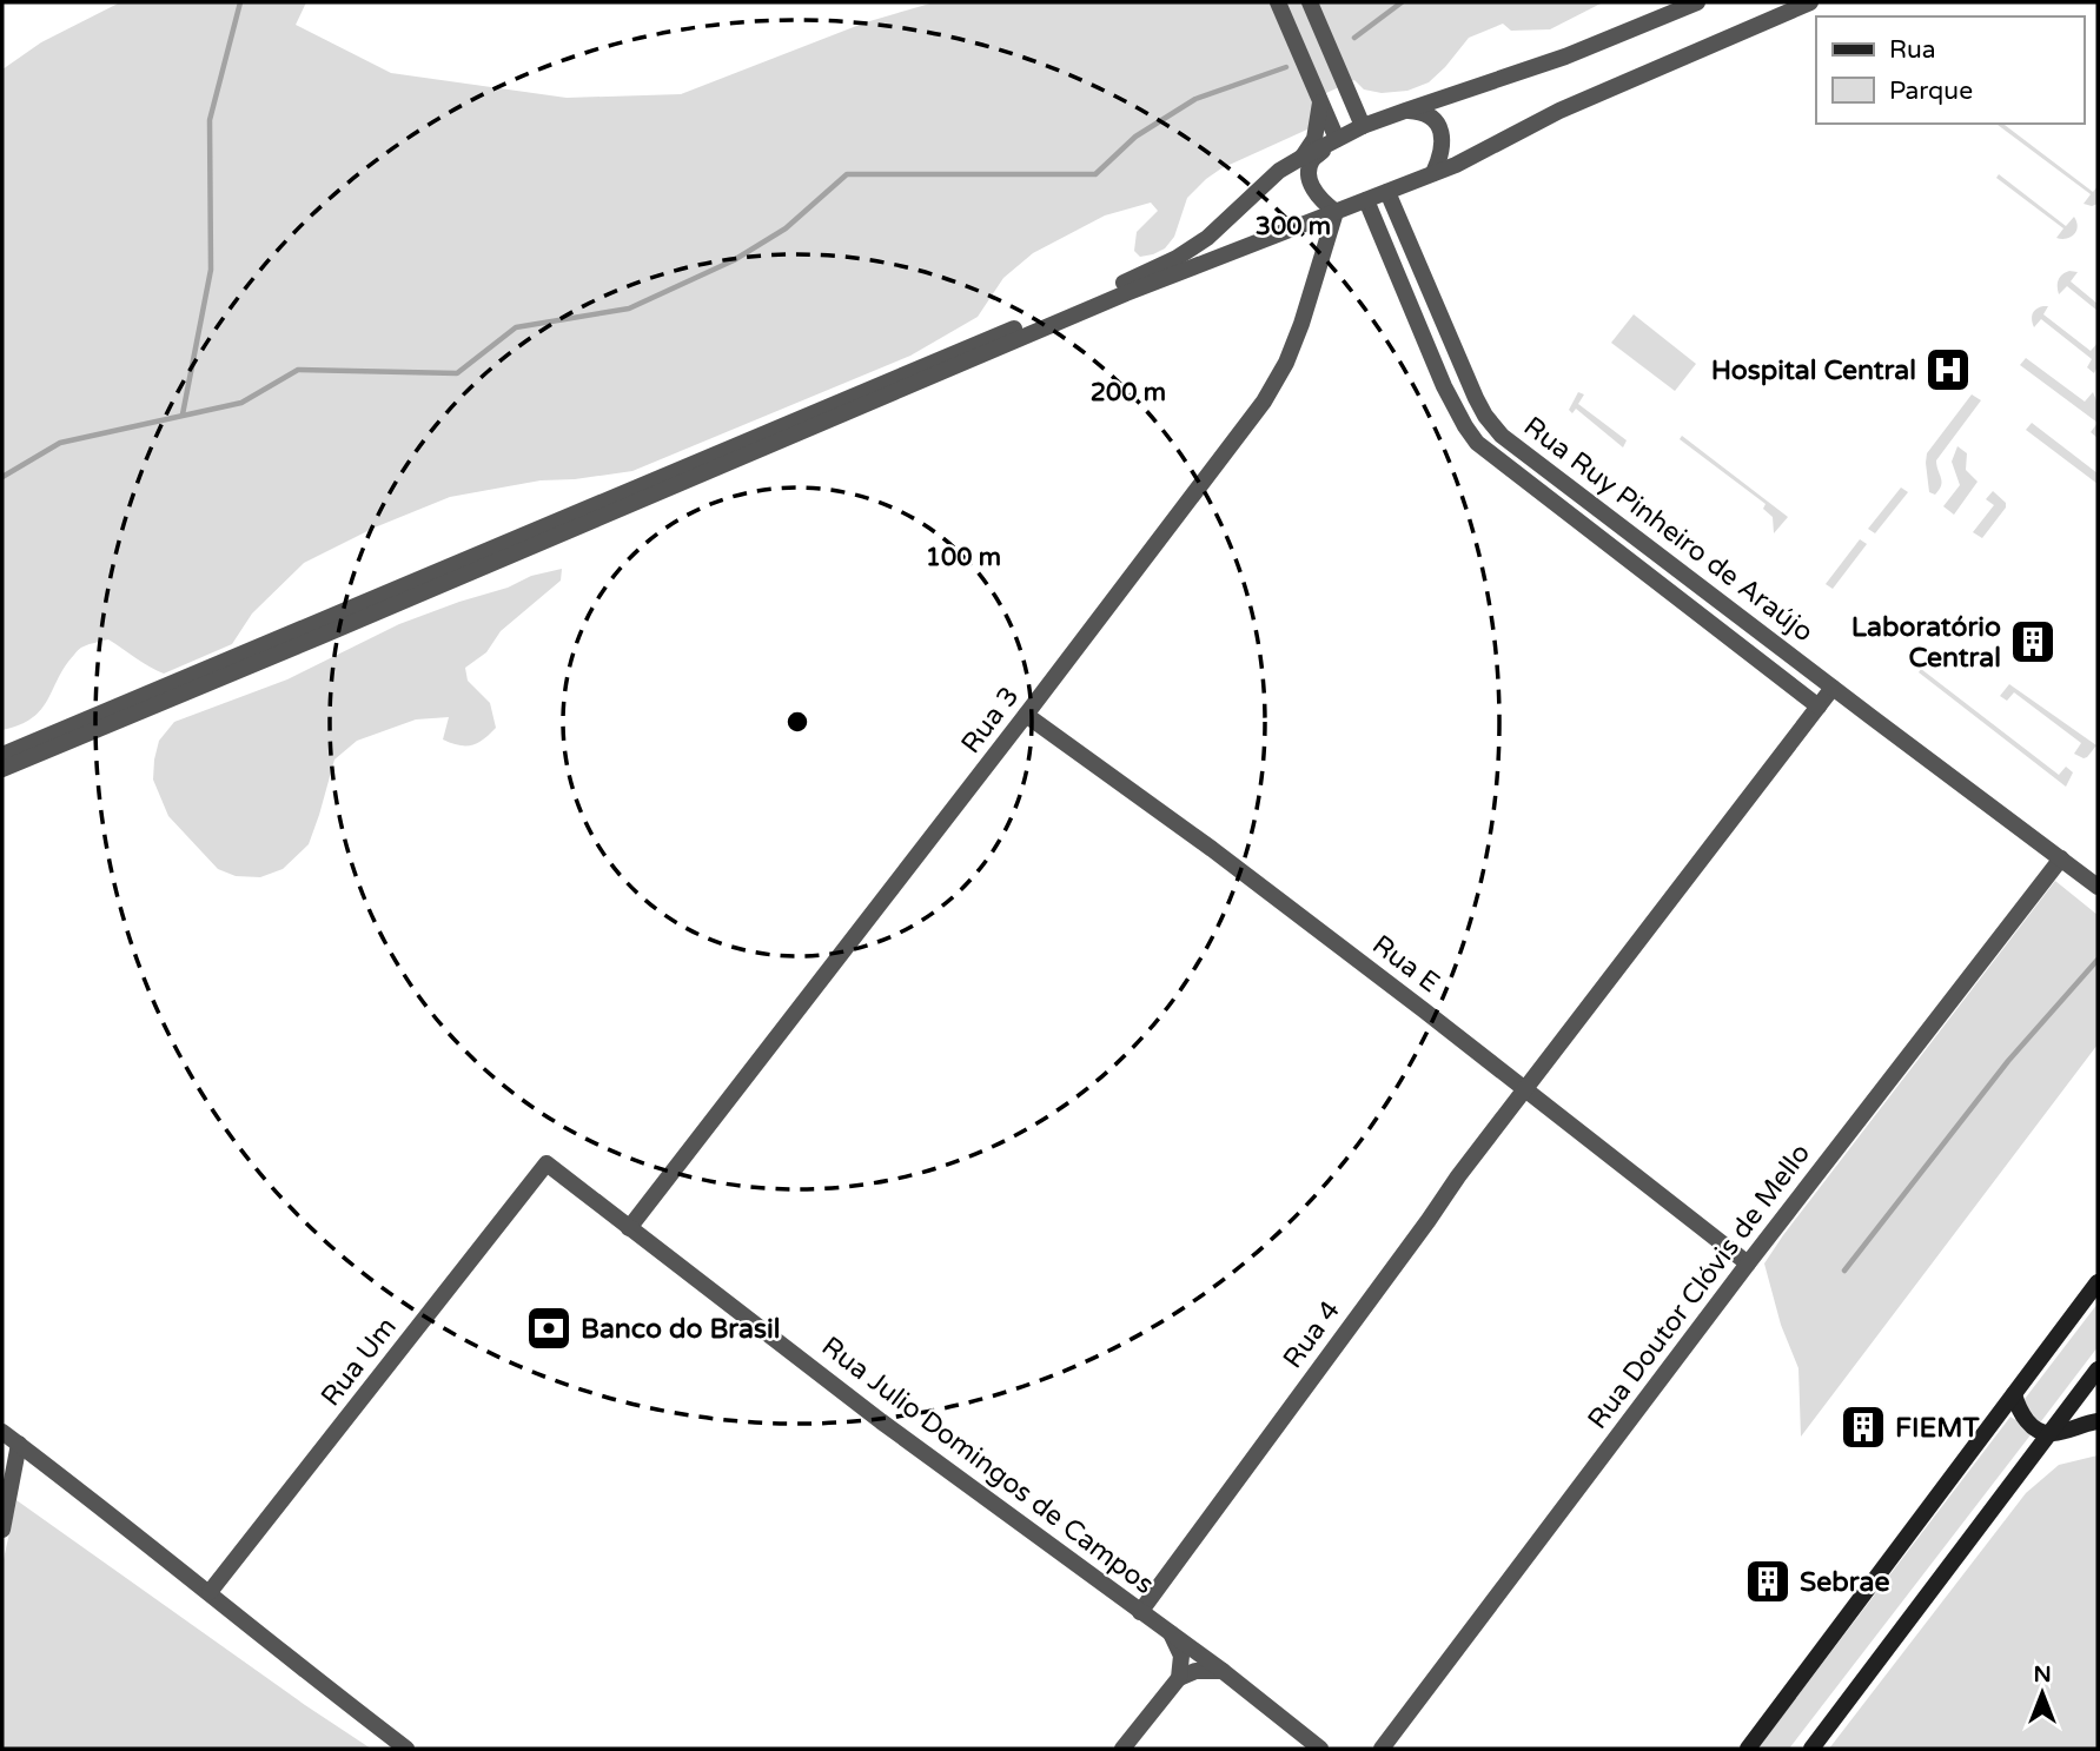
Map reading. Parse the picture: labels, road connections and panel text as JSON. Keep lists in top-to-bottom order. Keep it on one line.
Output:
{"streets":{"street":["Rua Ruy Pinheiro de Araújo","Rua 3","Rua E","Rua Doutor Clóvis de Mello","Rua 4","Rua Um","Rua Julio Domingos de Campos"]},"crossings":[["Rua Ruy Pinheiro de Araújo","Rua Doutor Clóvis de Mello"],["Rua Ruy Pinheiro de Araújo","Rua 4"],["Rua 3","Rua E"],["Rua 3","Rua Julio Domingos de Campos"],["Rua E","Rua Doutor Clóvis de Mello"],["Rua E","Rua 4"],["Rua 4","Rua Julio Domingos de Campos"],["Rua Um","Rua Julio Domingos de Campos"]],"places":{"hospital":["Hospital Central"],"building":["Laboratório Central","FIEMT","Sebrae"],"bank":["Banco do Brasil"]},"legend":["Rua","Parque"],"north":"top","rings":["300 m","200 m","100 m"]}
